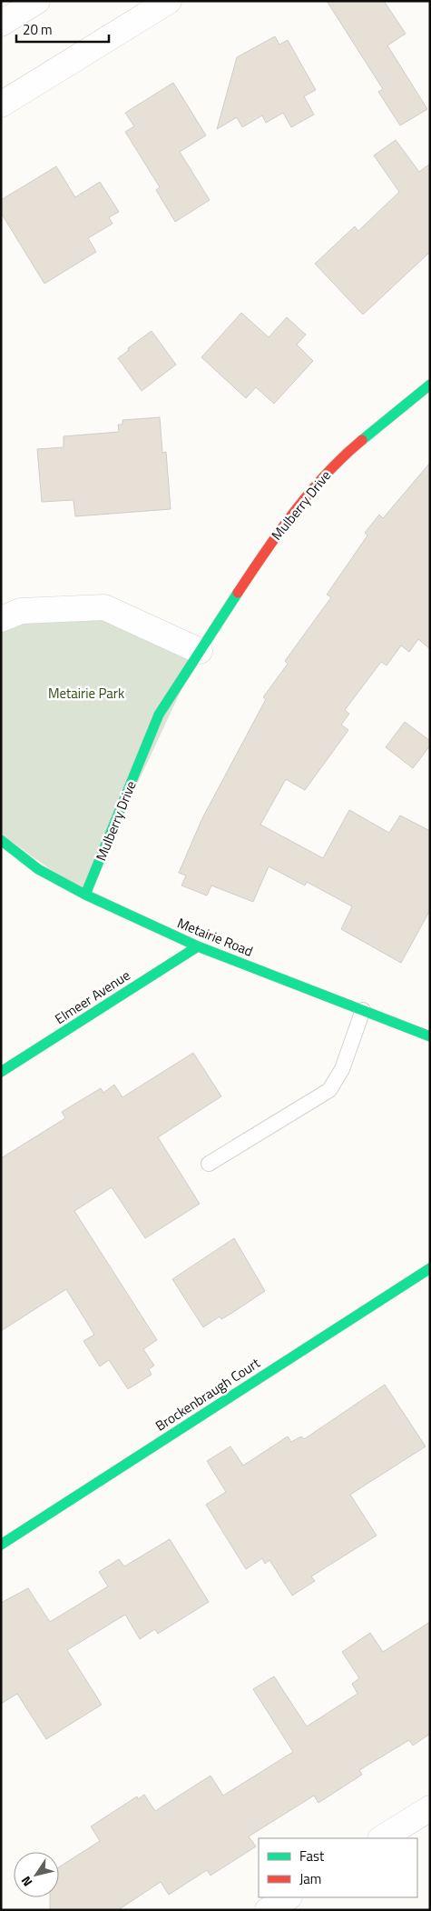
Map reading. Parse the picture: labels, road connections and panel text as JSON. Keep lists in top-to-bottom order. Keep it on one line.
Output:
{"streets":{"street":["Mulberry Drive","Metairie Road","Elmeer Avenue","Brockenbraugh Court"]},"crossings":[["Mulberry Drive","Metairie Road"],["Metairie Road","Elmeer Avenue"]],"parks":["Metairie Park"],"legend":["Fast","Jam"],"scale_bar":"20 m","north":"bottom left"}
